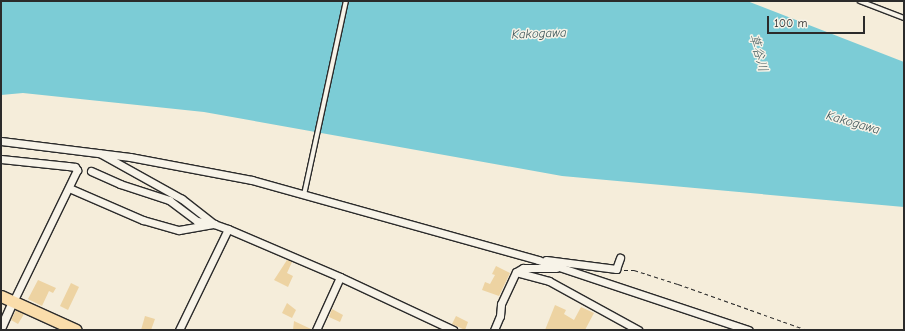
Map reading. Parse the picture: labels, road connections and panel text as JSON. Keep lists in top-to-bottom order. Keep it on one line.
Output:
{"water":["Kakogawa","草谷川"],"scale_bar":"100 m"}
